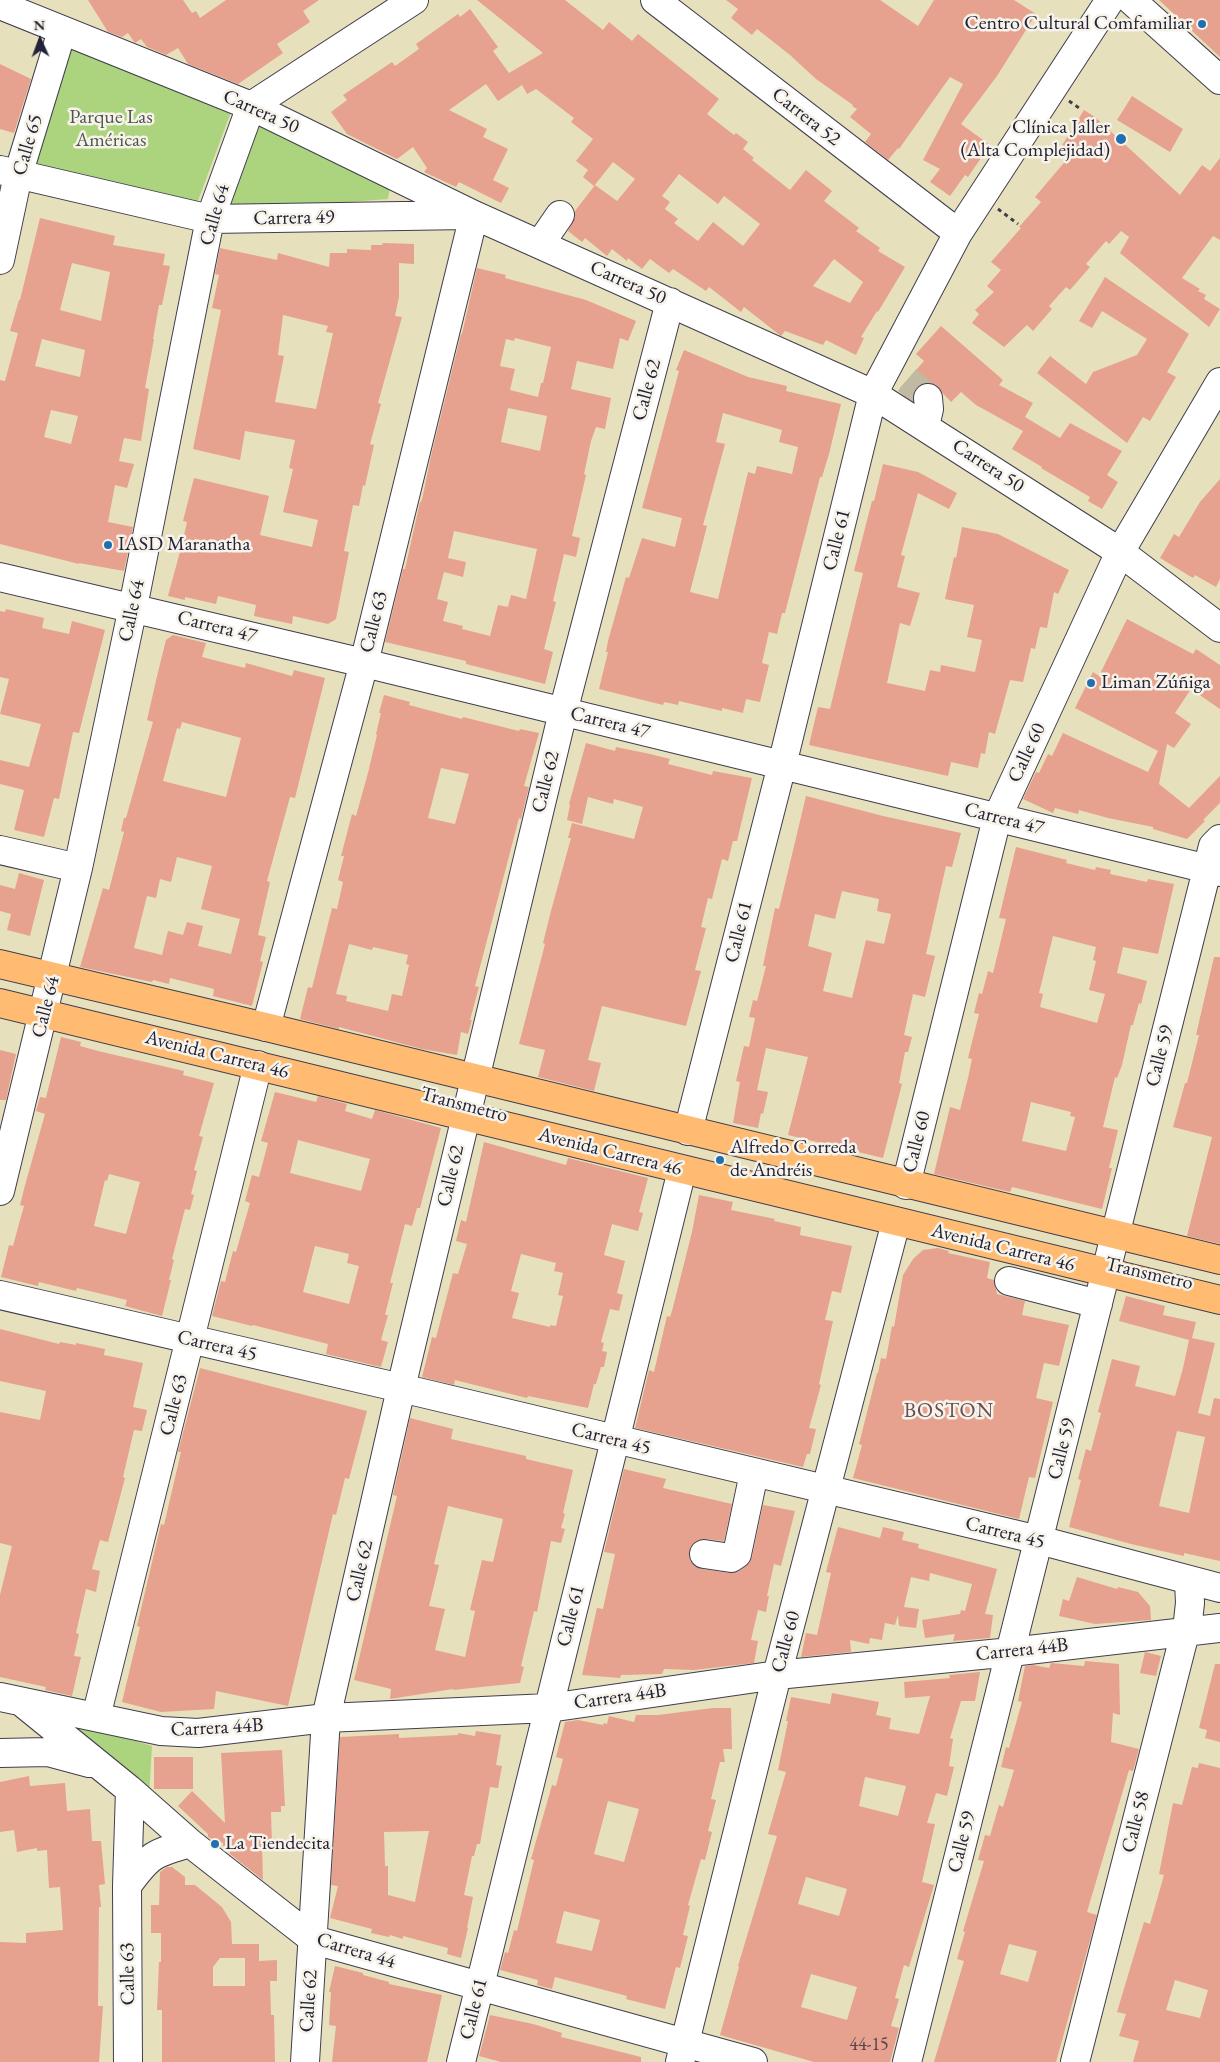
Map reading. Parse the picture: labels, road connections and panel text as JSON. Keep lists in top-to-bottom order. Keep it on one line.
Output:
{"streets":{"main road":["Avenida Carrera 46"],"street":["Carrera 50","Carrera 52","Calle 65","Calle 64","Carrera 49","Calle 62","Calle 61","Calle 63","Carrera 47","Calle 60","Calle 59","Transmetro","Carrera 45","Carrera 44B","Calle 58","Carrera 44"]},"crossings":[["Carrera 50","Calle 65"],["Carrera 50","Calle 64"],["Carrera 50","Carrera 49"],["Carrera 50","Calle 62"],["Carrera 50","Calle 61"],["Carrera 50","Calle 63"],["Carrera 50","Calle 60"],["Carrera 52","Calle 61"],["Calle 65","Carrera 49"],["Calle 64","Carrera 49"],["Calle 64","Carrera 47"],["Calle 64","Avenida Carrera 46"],["Calle 64","Transmetro"],["Carrera 49","Calle 63"],["Calle 62","Carrera 47"],["Calle 62","Avenida Carrera 46"],["Calle 62","Transmetro"],["Calle 62","Carrera 45"],["Calle 62","Carrera 44B"],["Calle 62","Carrera 44"],["Calle 61","Carrera 47"],["Calle 61","Avenida Carrera 46"],["Calle 61","Carrera 45"],["Calle 61","Carrera 44B"],["Calle 61","Carrera 44"],["Calle 63","Carrera 47"],["Calle 63","Avenida Carrera 46"],["Calle 63","Carrera 45"],["Calle 63","Carrera 44B"],["Calle 63","Carrera 44"],["Carrera 47","Calle 60"],["Carrera 47","Calle 59"],["Calle 60","Avenida Carrera 46"],["Calle 60","Carrera 45"],["Calle 60","Carrera 44B"],["Calle 60","Carrera 44"],["Avenida Carrera 46","Calle 59"],["Avenida Carrera 46","Transmetro"],["Calle 59","Transmetro"],["Calle 59","Carrera 45"],["Calle 59","Carrera 44B"],["Carrera 45","Calle 58"],["Carrera 44B","Calle 58"],["Carrera 44B","Carrera 44"]],"districts":["BOSTON"],"parks":["Parque Las Américas"],"places":["Centro Cultural Comfamiliar","Clínica Jaller (Alta Complejidad)","IASD Maranatha","Liman Zúñiga","Alfredo Correda de Andréis","La Tiendecita"],"house_numbers":["44-15"],"north":"top"}
